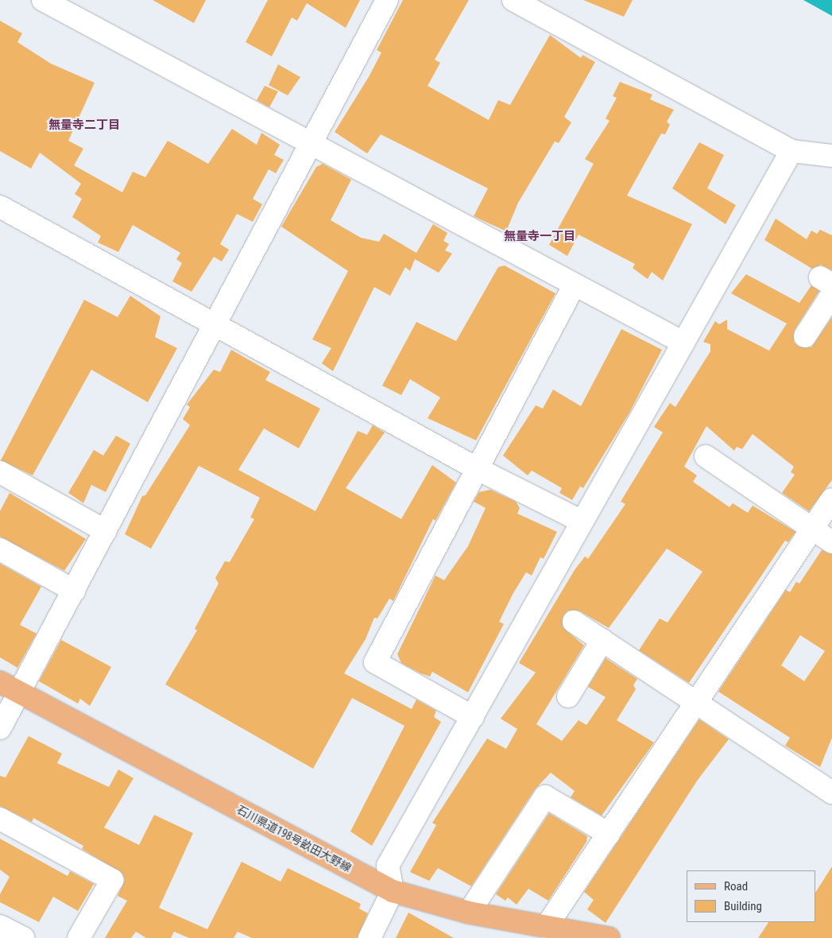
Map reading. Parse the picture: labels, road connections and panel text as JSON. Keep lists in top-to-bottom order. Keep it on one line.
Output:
{"streets":{"main road":["石川県道198号畝田大野線"]},"districts":["無量寺二丁目","無量寺一丁目"],"legend":["Road","Building"]}
